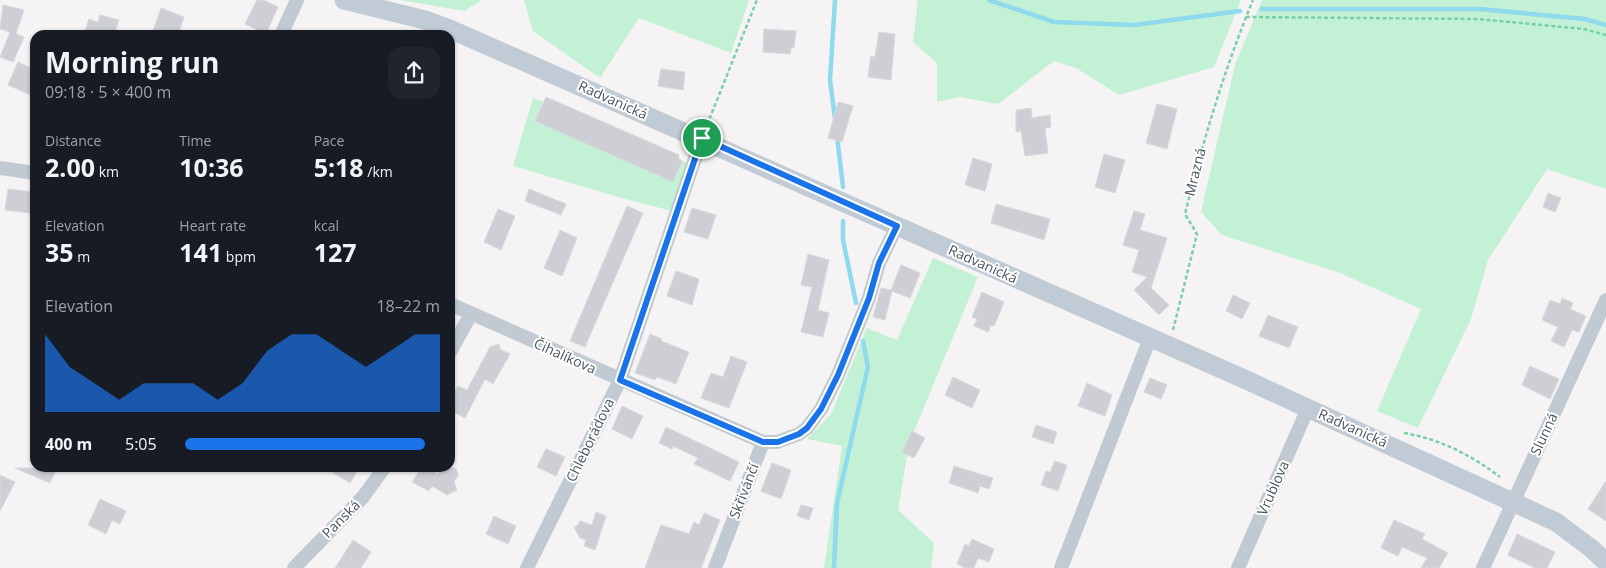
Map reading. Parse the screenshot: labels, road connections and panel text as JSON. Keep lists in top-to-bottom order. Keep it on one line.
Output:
{"streets":{"street":["Radvanická","Čihalíkova","Slunná","Chleborádova","Vrublova","Skřivánčí","Panská"],"path":["Mrazná"]},"crossings":[["Radvanická","Mrazná"],["Radvanická","Slunná"],["Radvanická","Chleborádova"],["Radvanická","Vrublova"],["Čihalíkova","Chleborádova"],["Čihalíkova","Skřivánčí"]],"page":{"heading":["Morning run","09:18 · 5 × 400 m"],"stats":[["Distance","2.00 km"],["Time","10:36"],["Pace","5:18 /km"],["Elevation","35 m"],["Heart rate","141 bpm"],["kcal","127"]],"chart":["Elevation","18–22 m"],"list":[{"name":"400 m","note":"5:05"}]}}
